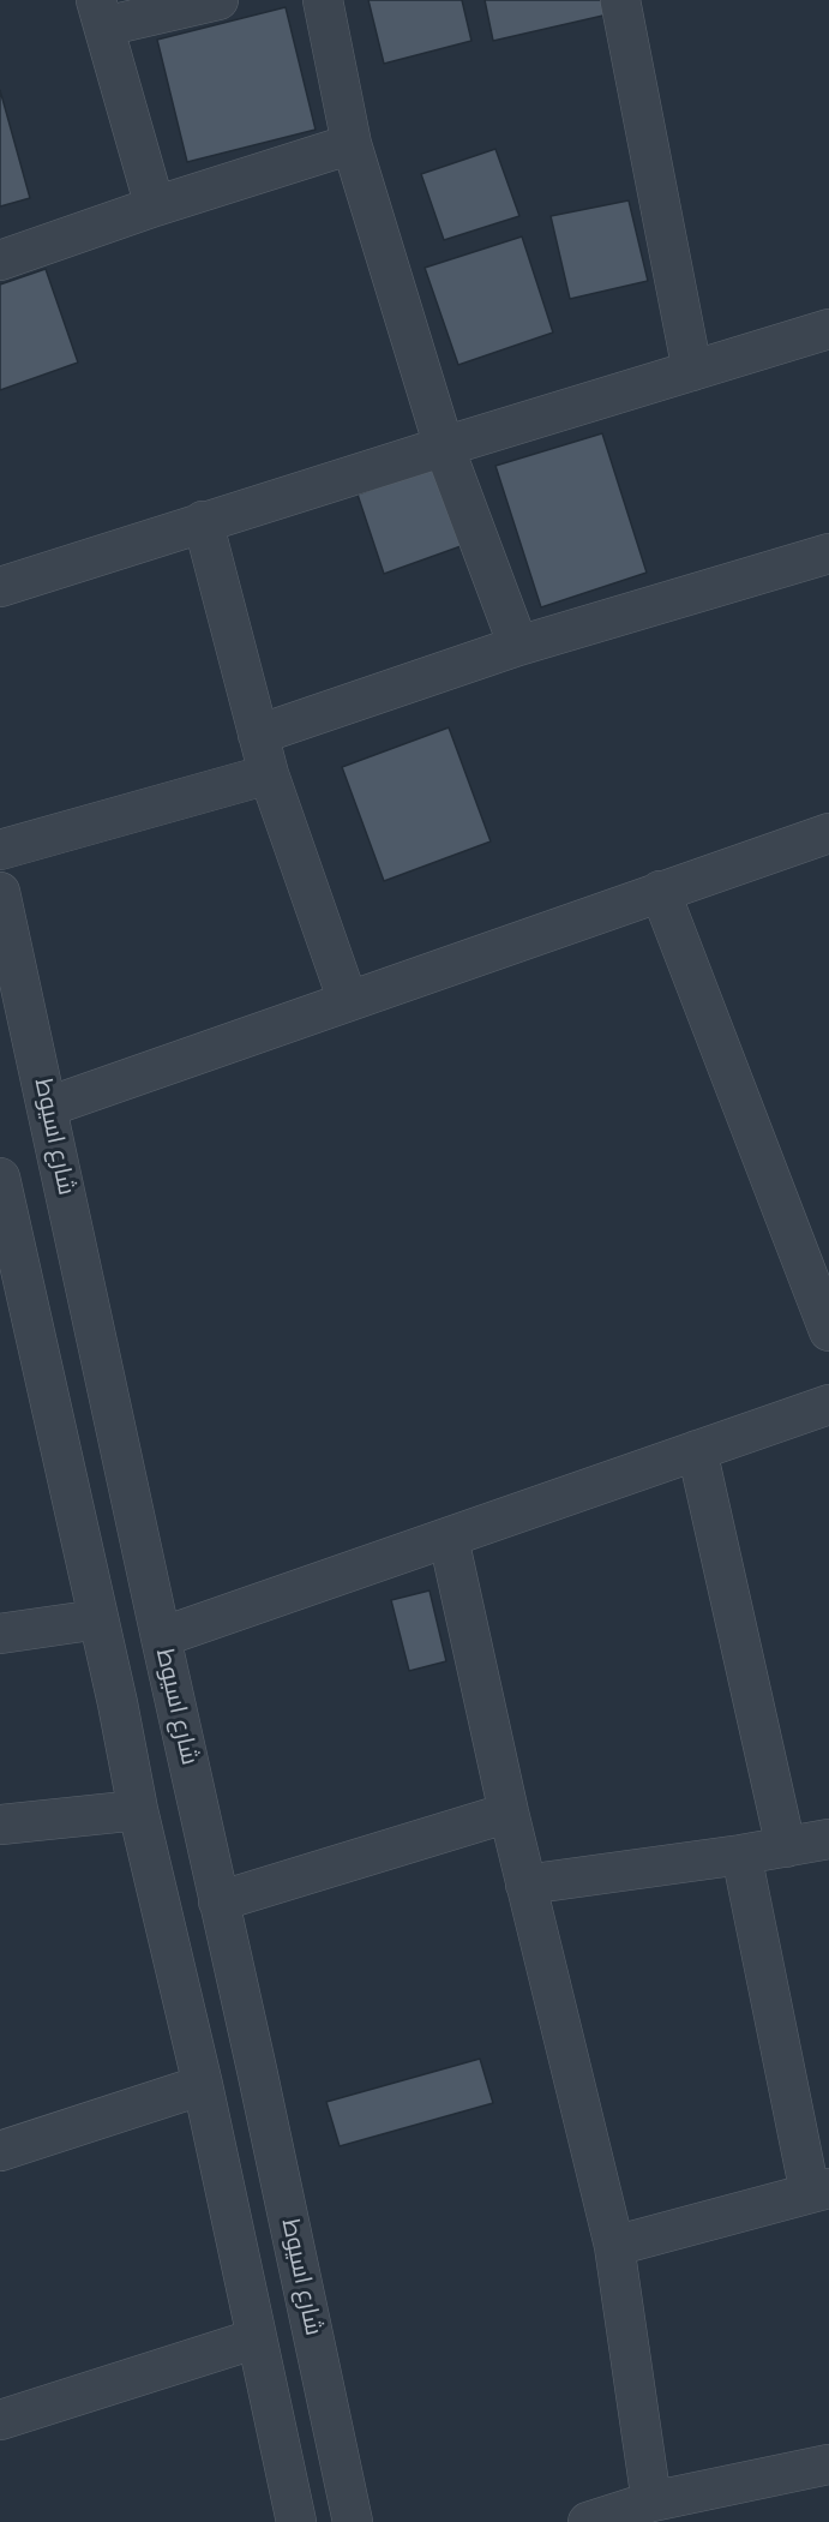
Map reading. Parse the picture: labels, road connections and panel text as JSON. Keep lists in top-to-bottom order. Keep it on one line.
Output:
{"streets":{"street":["شارع اسيوط"]}}
